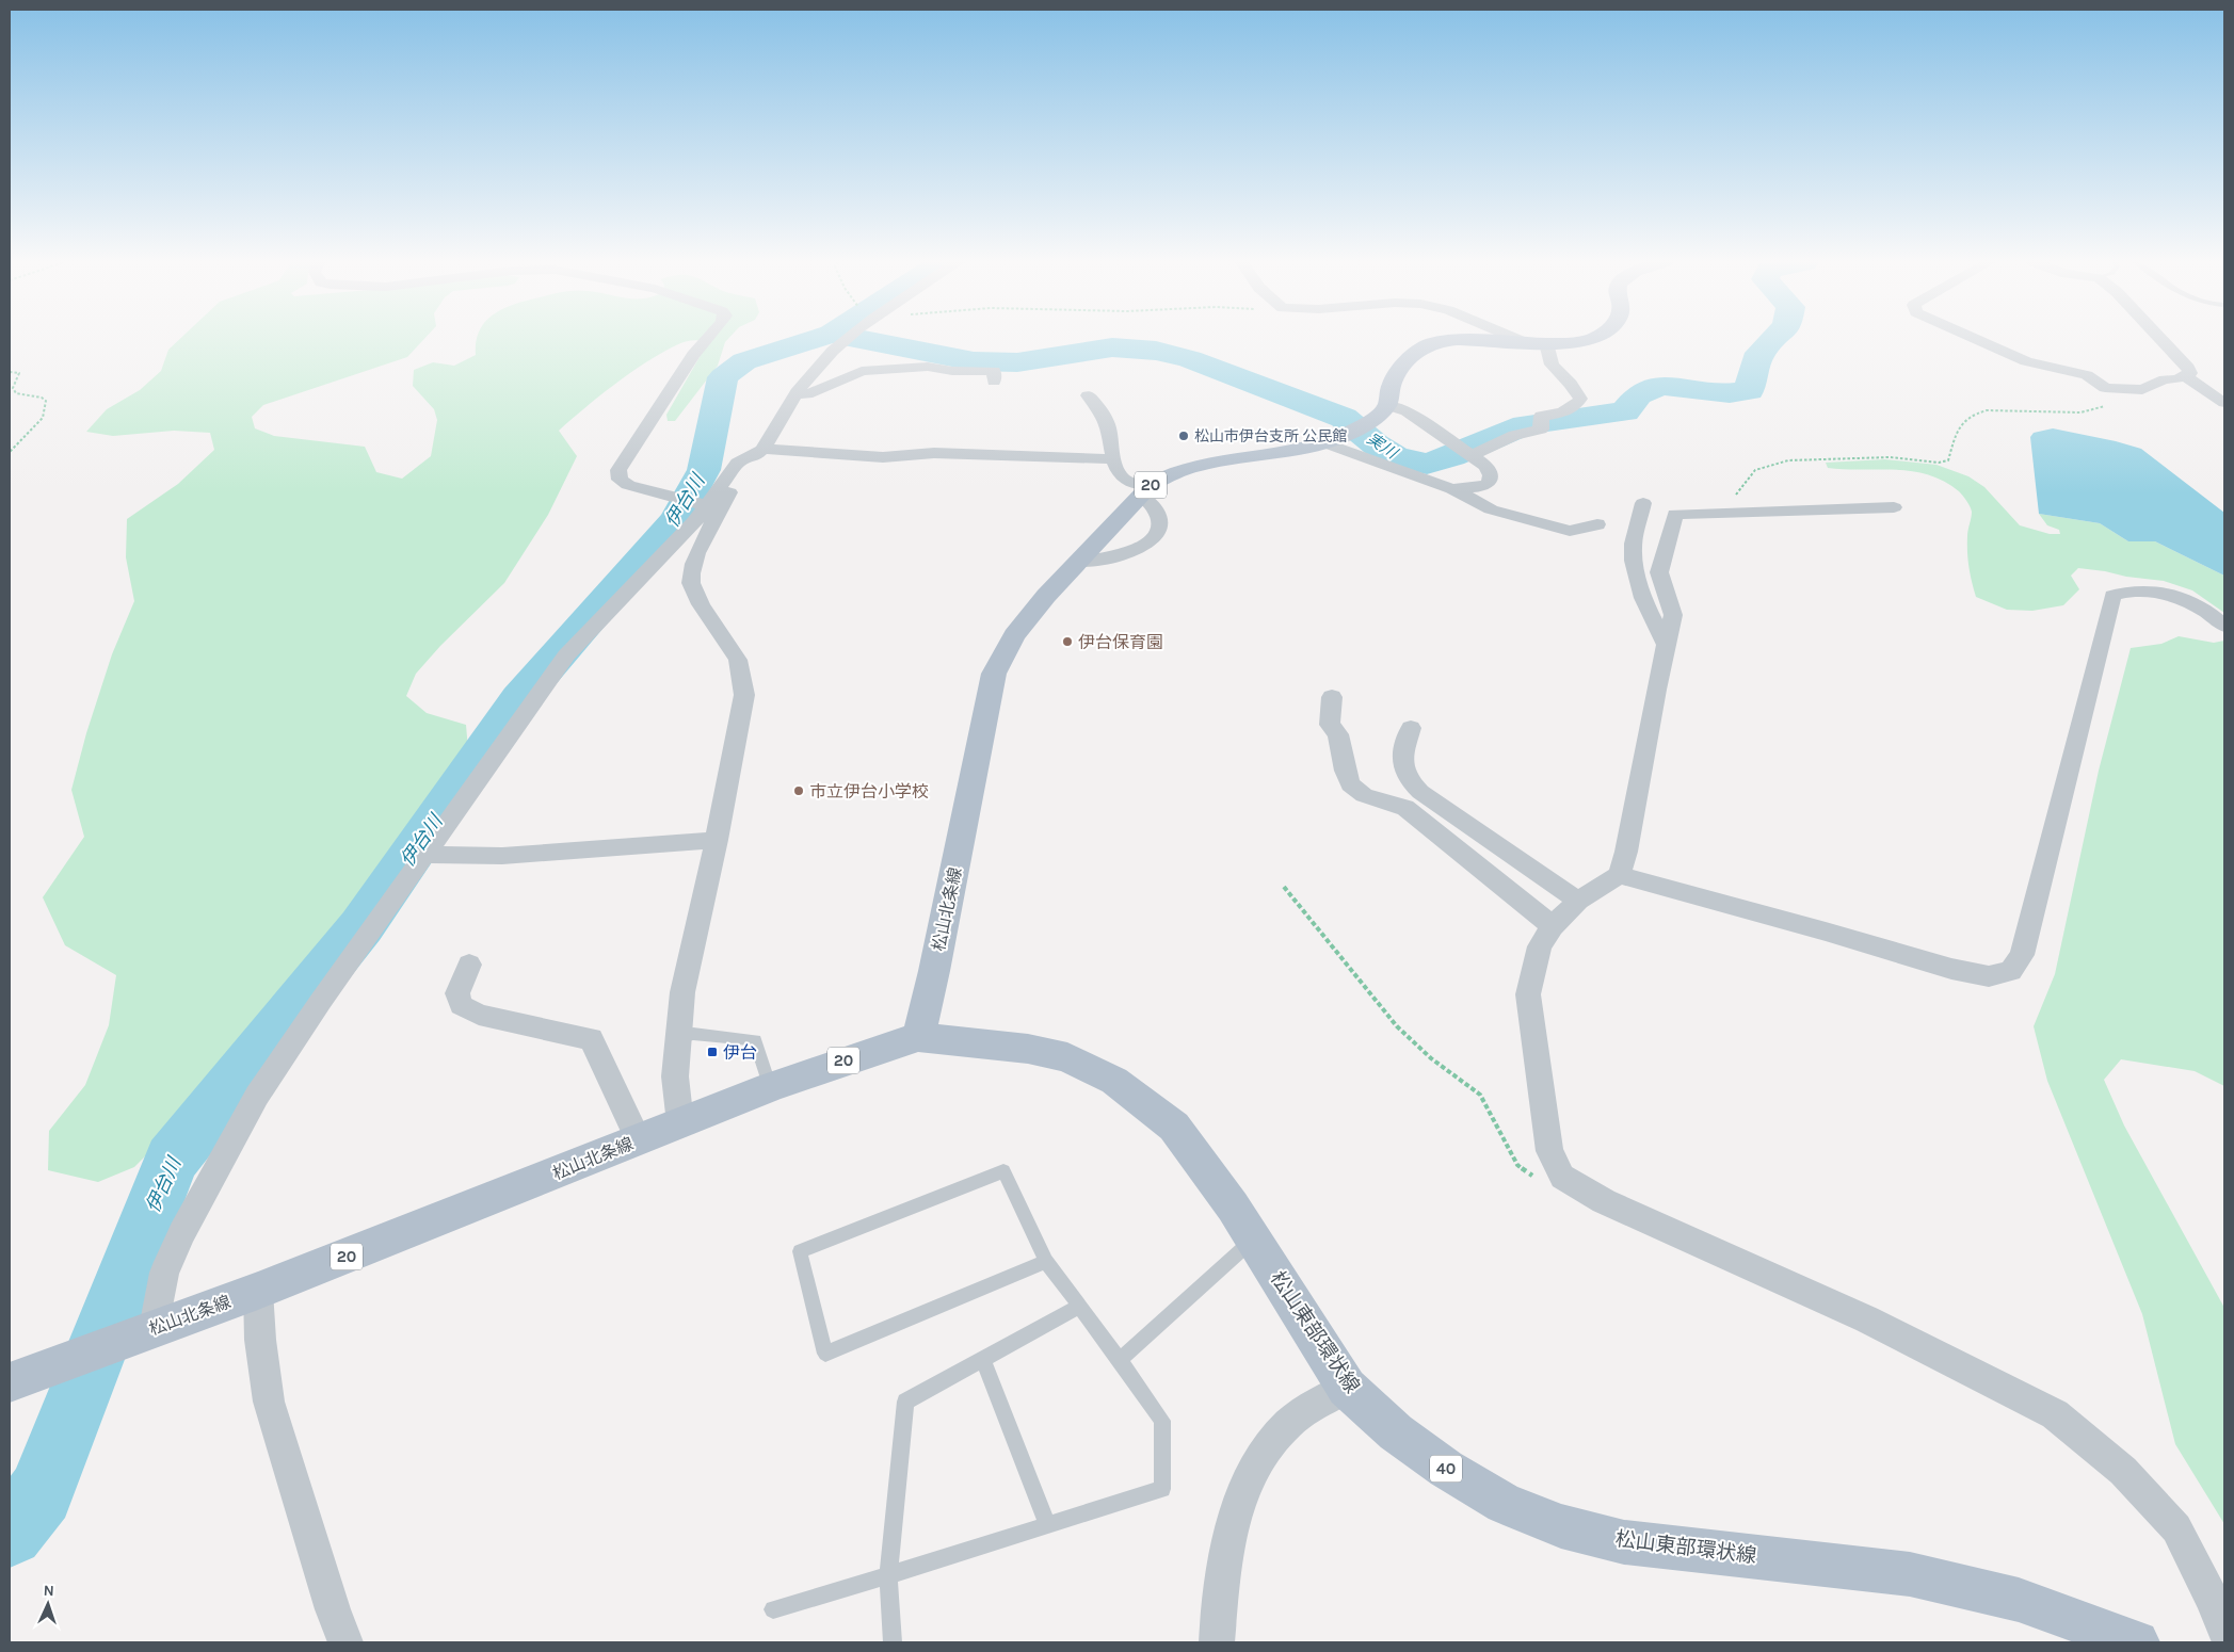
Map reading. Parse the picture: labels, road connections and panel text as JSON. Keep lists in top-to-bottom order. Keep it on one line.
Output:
{"streets":{"main road":["20","松山北条線","松山東部環状線","40"]},"crossings":[["松山北条線","松山東部環状線"]],"water":["実川","伊台川"],"places":{"other":["松山市伊台支所 公民館","伊台保育園","市立伊台小学校"],"transit":["伊台"]},"north":"top"}
